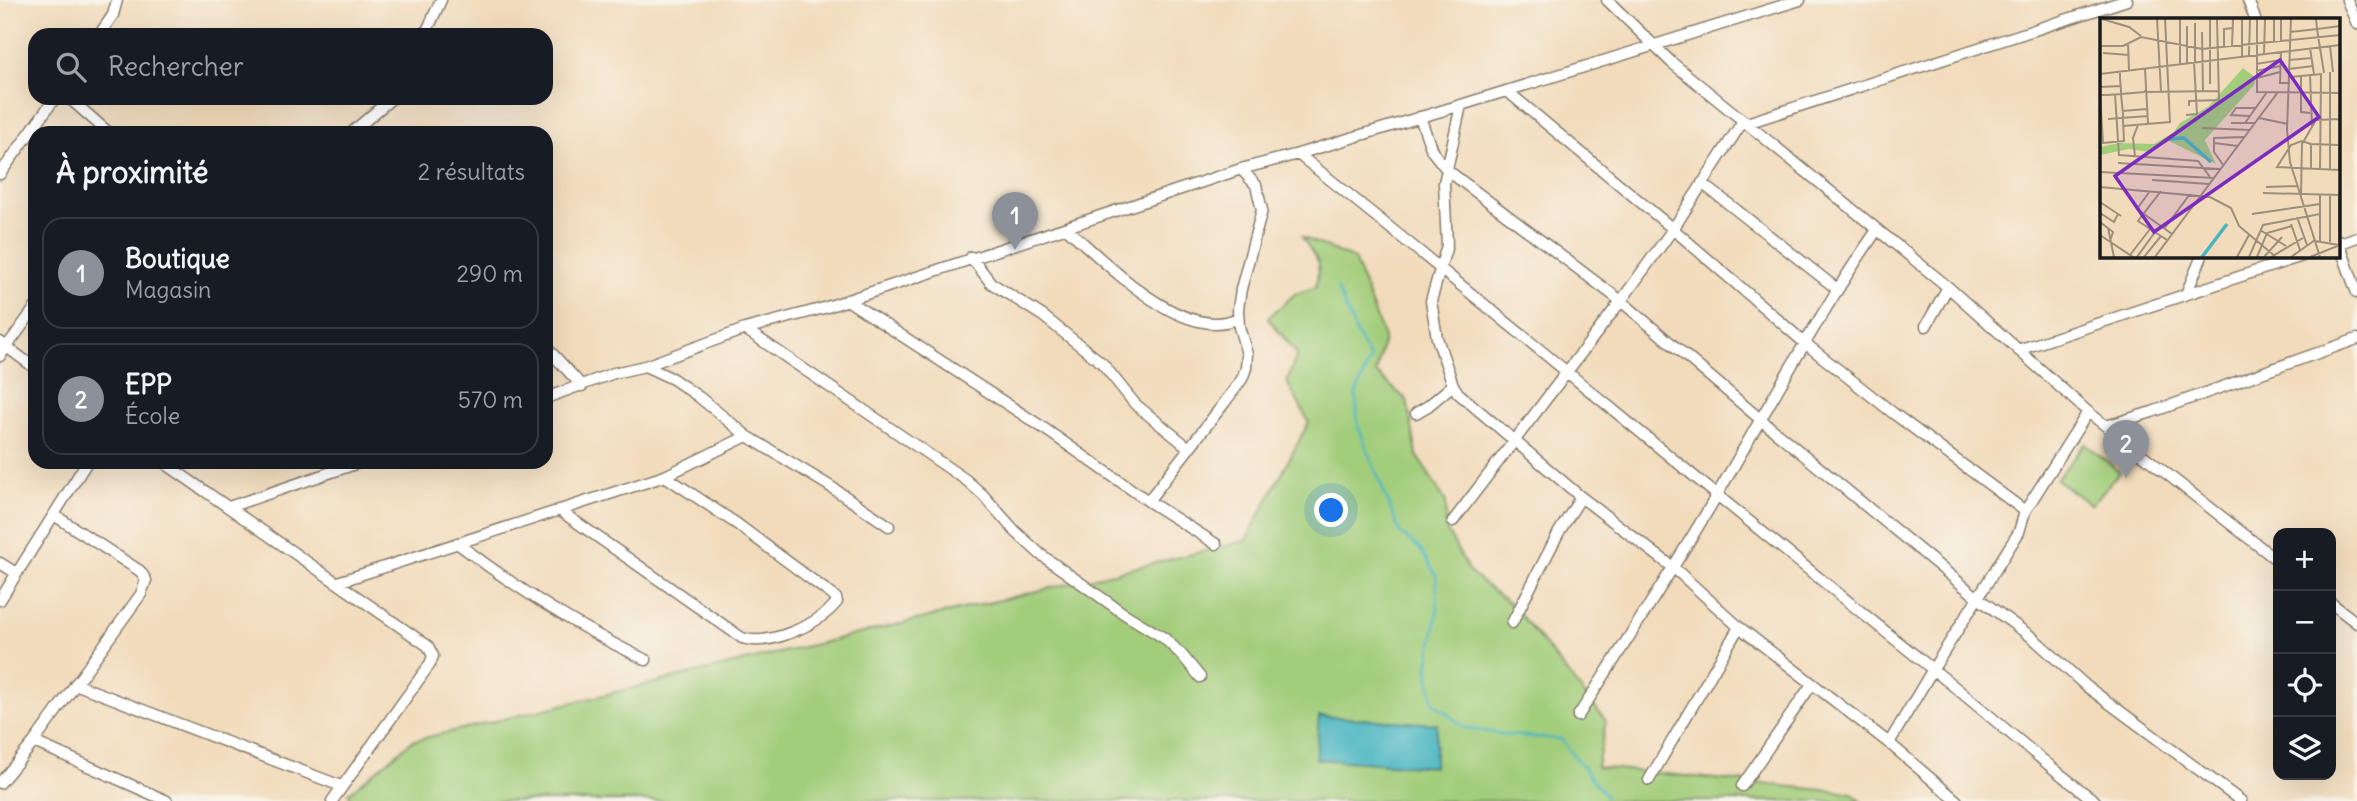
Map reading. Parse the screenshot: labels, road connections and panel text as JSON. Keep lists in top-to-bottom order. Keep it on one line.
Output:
{"page":{"search":"Rechercher","heading":["À proximité","2 résultats"],"pins":["1","2"],"list":[{"mark":"1","name":"Boutique","note":"Magasin","value":"290 m"},{"mark":"2","name":"EPP","note":"École","value":"570 m"}],"map_buttons":["+","−"]}}
